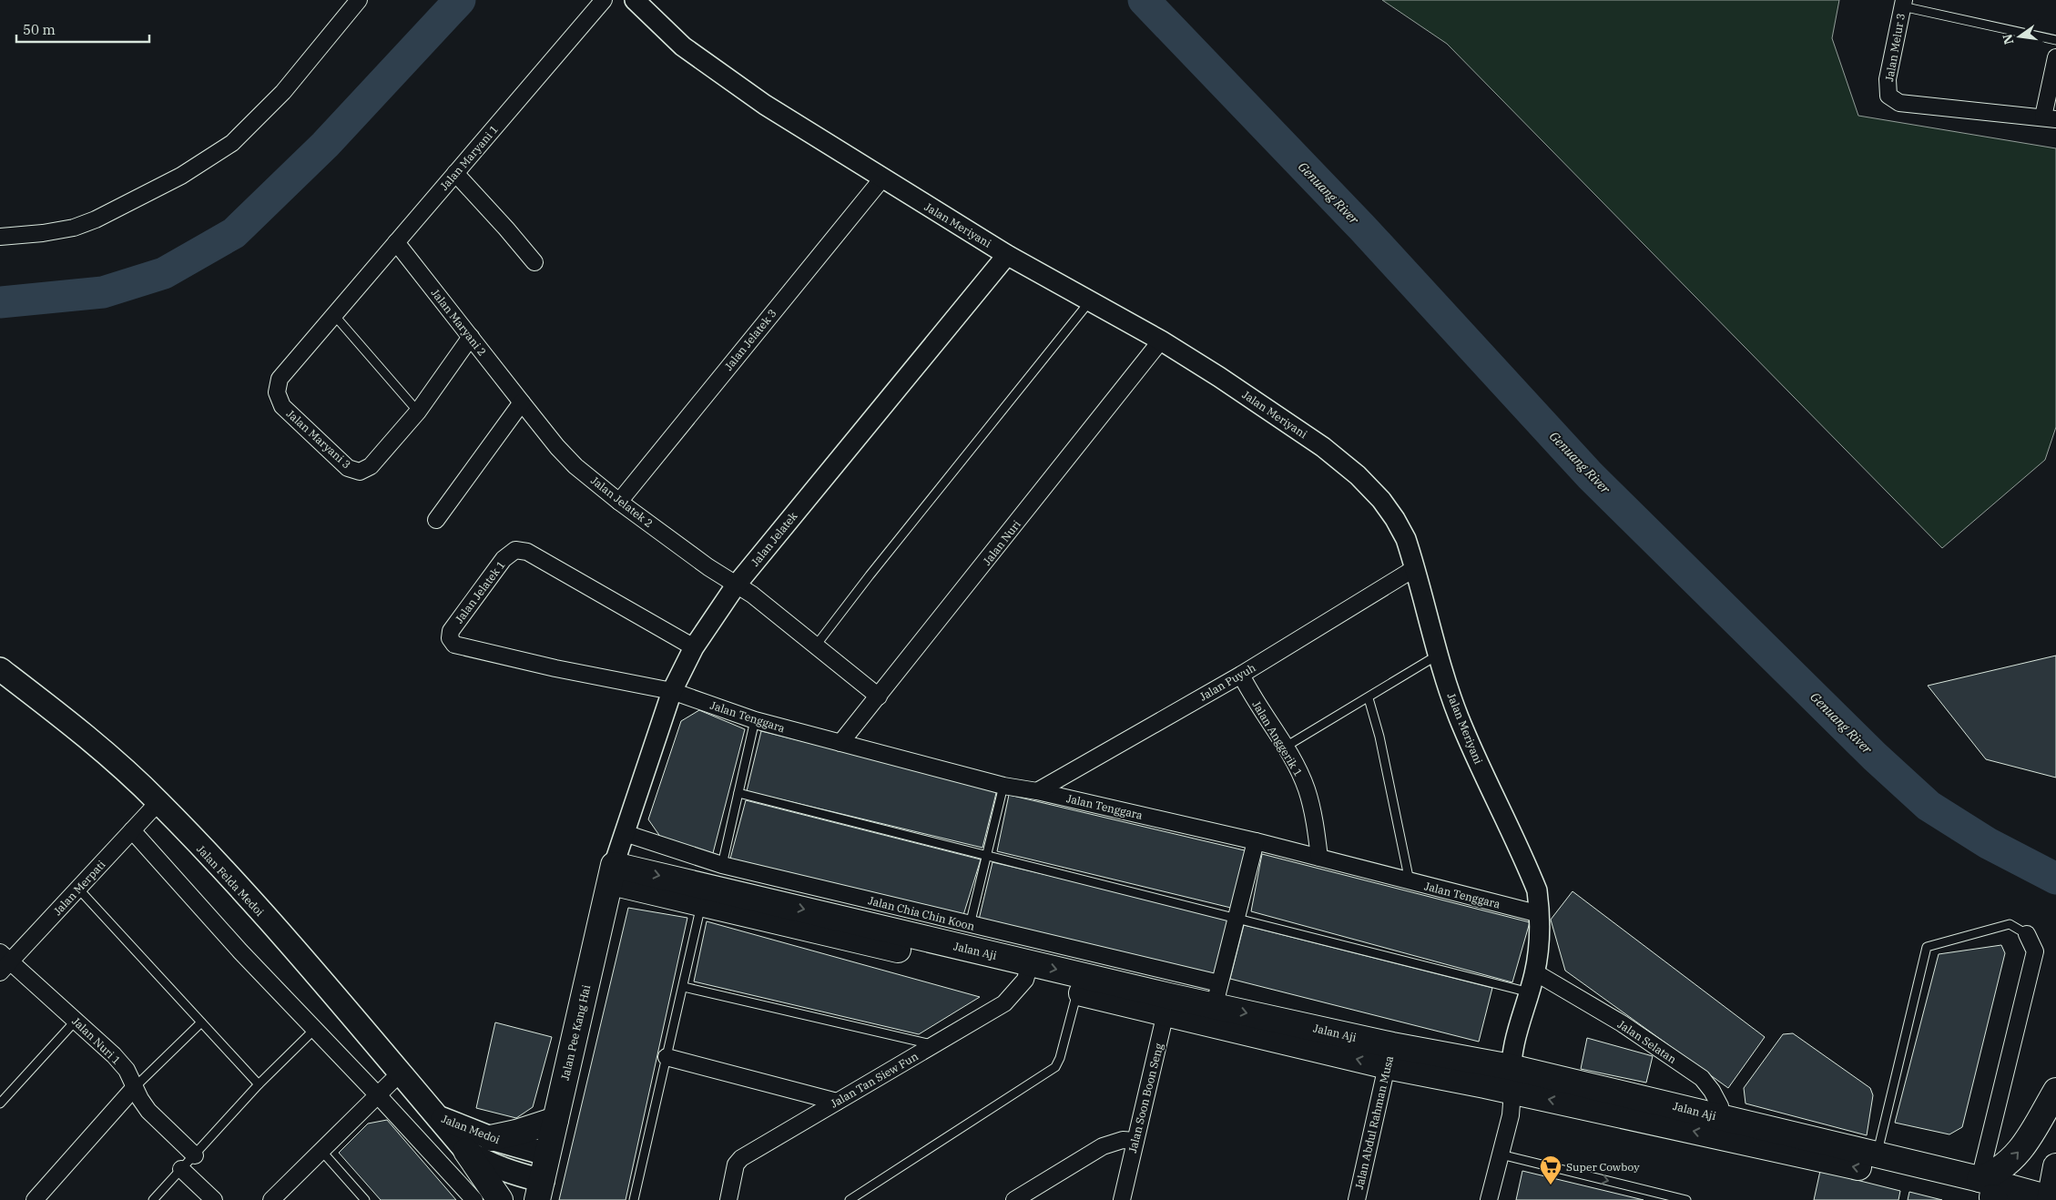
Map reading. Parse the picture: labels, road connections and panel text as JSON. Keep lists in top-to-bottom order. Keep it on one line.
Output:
{"streets":{"main road":["Jalan Felda Medoi","Jalan Aji","Jalan Pee Kang Hai","Jalan Medoi"],"street":["Jalan Melur 3","Jalan Maryani 1","Jalan Meriyani","Jalan Maryani 2","Jalan Jelatek 3","Jalan Maryani 3","Jalan Jelatek 2","Jalan Jelatek","Jalan Nuri","Jalan Jelatek 1","Jalan Puyuh","Jalan Tenggara","Jalan Anggerik 1","Jalan Merpati","Jalan Chia Chin Koon","Jalan Nuri 1","Jalan Selatan","Jalan Tan Siew Fun","Jalan Soon Boon Seng","Jalan Abdul Rahman Musa"]},"crossings":[["Jalan Maryani 1","Jalan Maryani 2"],["Jalan Maryani 1","Jalan Maryani 3"],["Jalan Meriyani","Jalan Jelatek 3"],["Jalan Meriyani","Jalan Jelatek"],["Jalan Meriyani","Jalan Nuri"],["Jalan Meriyani","Jalan Puyuh"],["Jalan Meriyani","Jalan Tenggara"],["Jalan Meriyani","Jalan Aji"],["Jalan Meriyani","Jalan Selatan"],["Jalan Maryani 2","Jalan Jelatek 2"],["Jalan Jelatek 3","Jalan Jelatek 2"],["Jalan Jelatek 2","Jalan Jelatek"],["Jalan Jelatek 2","Jalan Nuri"],["Jalan Jelatek","Jalan Jelatek 1"],["Jalan Jelatek","Jalan Tenggara"],["Jalan Jelatek","Jalan Chia Chin Koon"],["Jalan Jelatek","Jalan Aji"],["Jalan Jelatek","Jalan Pee Kang Hai"],["Jalan Nuri","Jalan Tenggara"],["Jalan Jelatek 1","Jalan Tenggara"],["Jalan Puyuh","Jalan Tenggara"],["Jalan Puyuh","Jalan Anggerik 1"],["Jalan Tenggara","Jalan Anggerik 1"],["Jalan Felda Medoi","Jalan Merpati"],["Jalan Felda Medoi","Jalan Medoi"],["Jalan Merpati","Jalan Nuri 1"],["Jalan Chia Chin Koon","Jalan Aji"],["Jalan Aji","Jalan Pee Kang Hai"],["Jalan Aji","Jalan Selatan"],["Jalan Aji","Jalan Tan Siew Fun"],["Jalan Aji","Jalan Soon Boon Seng"],["Jalan Aji","Jalan Abdul Rahman Musa"],["Jalan Pee Kang Hai","Jalan Medoi"]],"water":["Genuang River"],"places":{"supermarket":["Super Cowboy"]},"scale_bar":"50 m","north":"left"}
